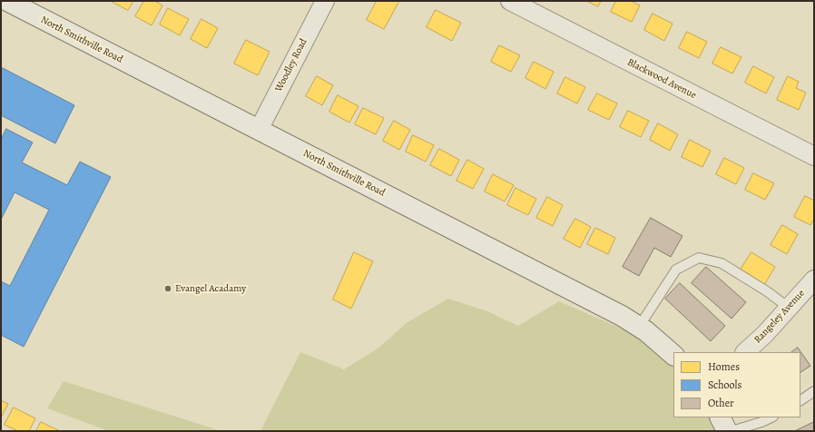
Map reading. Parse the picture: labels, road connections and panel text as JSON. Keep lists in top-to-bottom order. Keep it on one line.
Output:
{"streets":{"main road":["North Smithville Road"],"street":["Woodley Road","Blackwood Avenue","Rangeley Avenue"]},"crossings":[["North Smithville Road","Woodley Road"]],"places":["Evangel Acadamy"],"legend":["Homes","Schools","Other"]}
